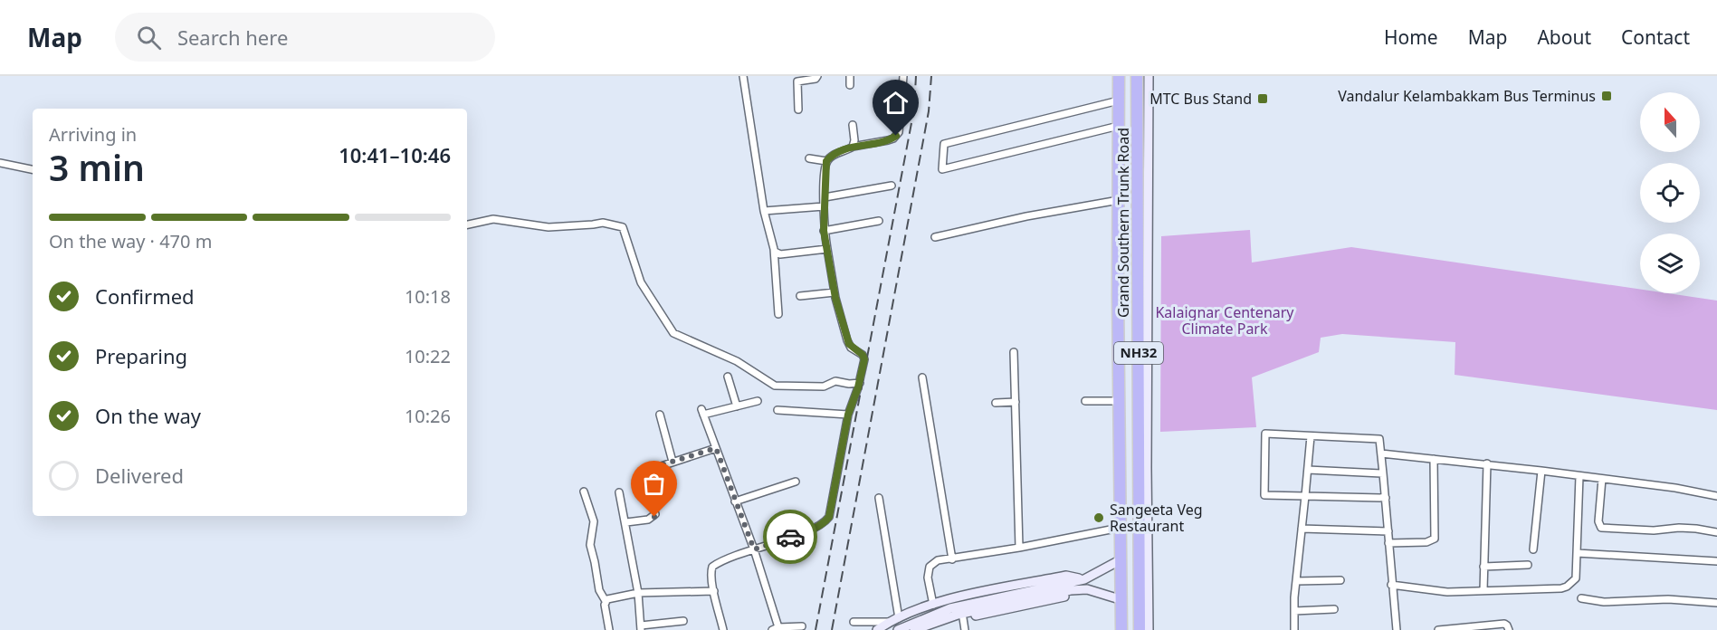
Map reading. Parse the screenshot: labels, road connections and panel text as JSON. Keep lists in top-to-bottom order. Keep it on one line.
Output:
{"streets":{"highway":["Grand Southern Trunk Road","NH32"]},"crossings":[["Grand Southern Trunk Road","NH32"]],"parks":["Kalaignar Centenary Climate Park"],"places":{"transit":["Vandalur Kelambakkam Bus Terminus","MTC Bus Stand"],"other":["Sangeeta Veg Restaurant"]},"north":"top","page":{"header":"Map","search":"Search here","nav":["Home","Map","About","Contact"],"heading":["3 min","Arriving in","10:41–10:46"],"bar":"On the way · 470 m","list":[["Confirmed","10:18"],["Preparing","10:22"],["On the way","10:26"],"Delivered"]}}
